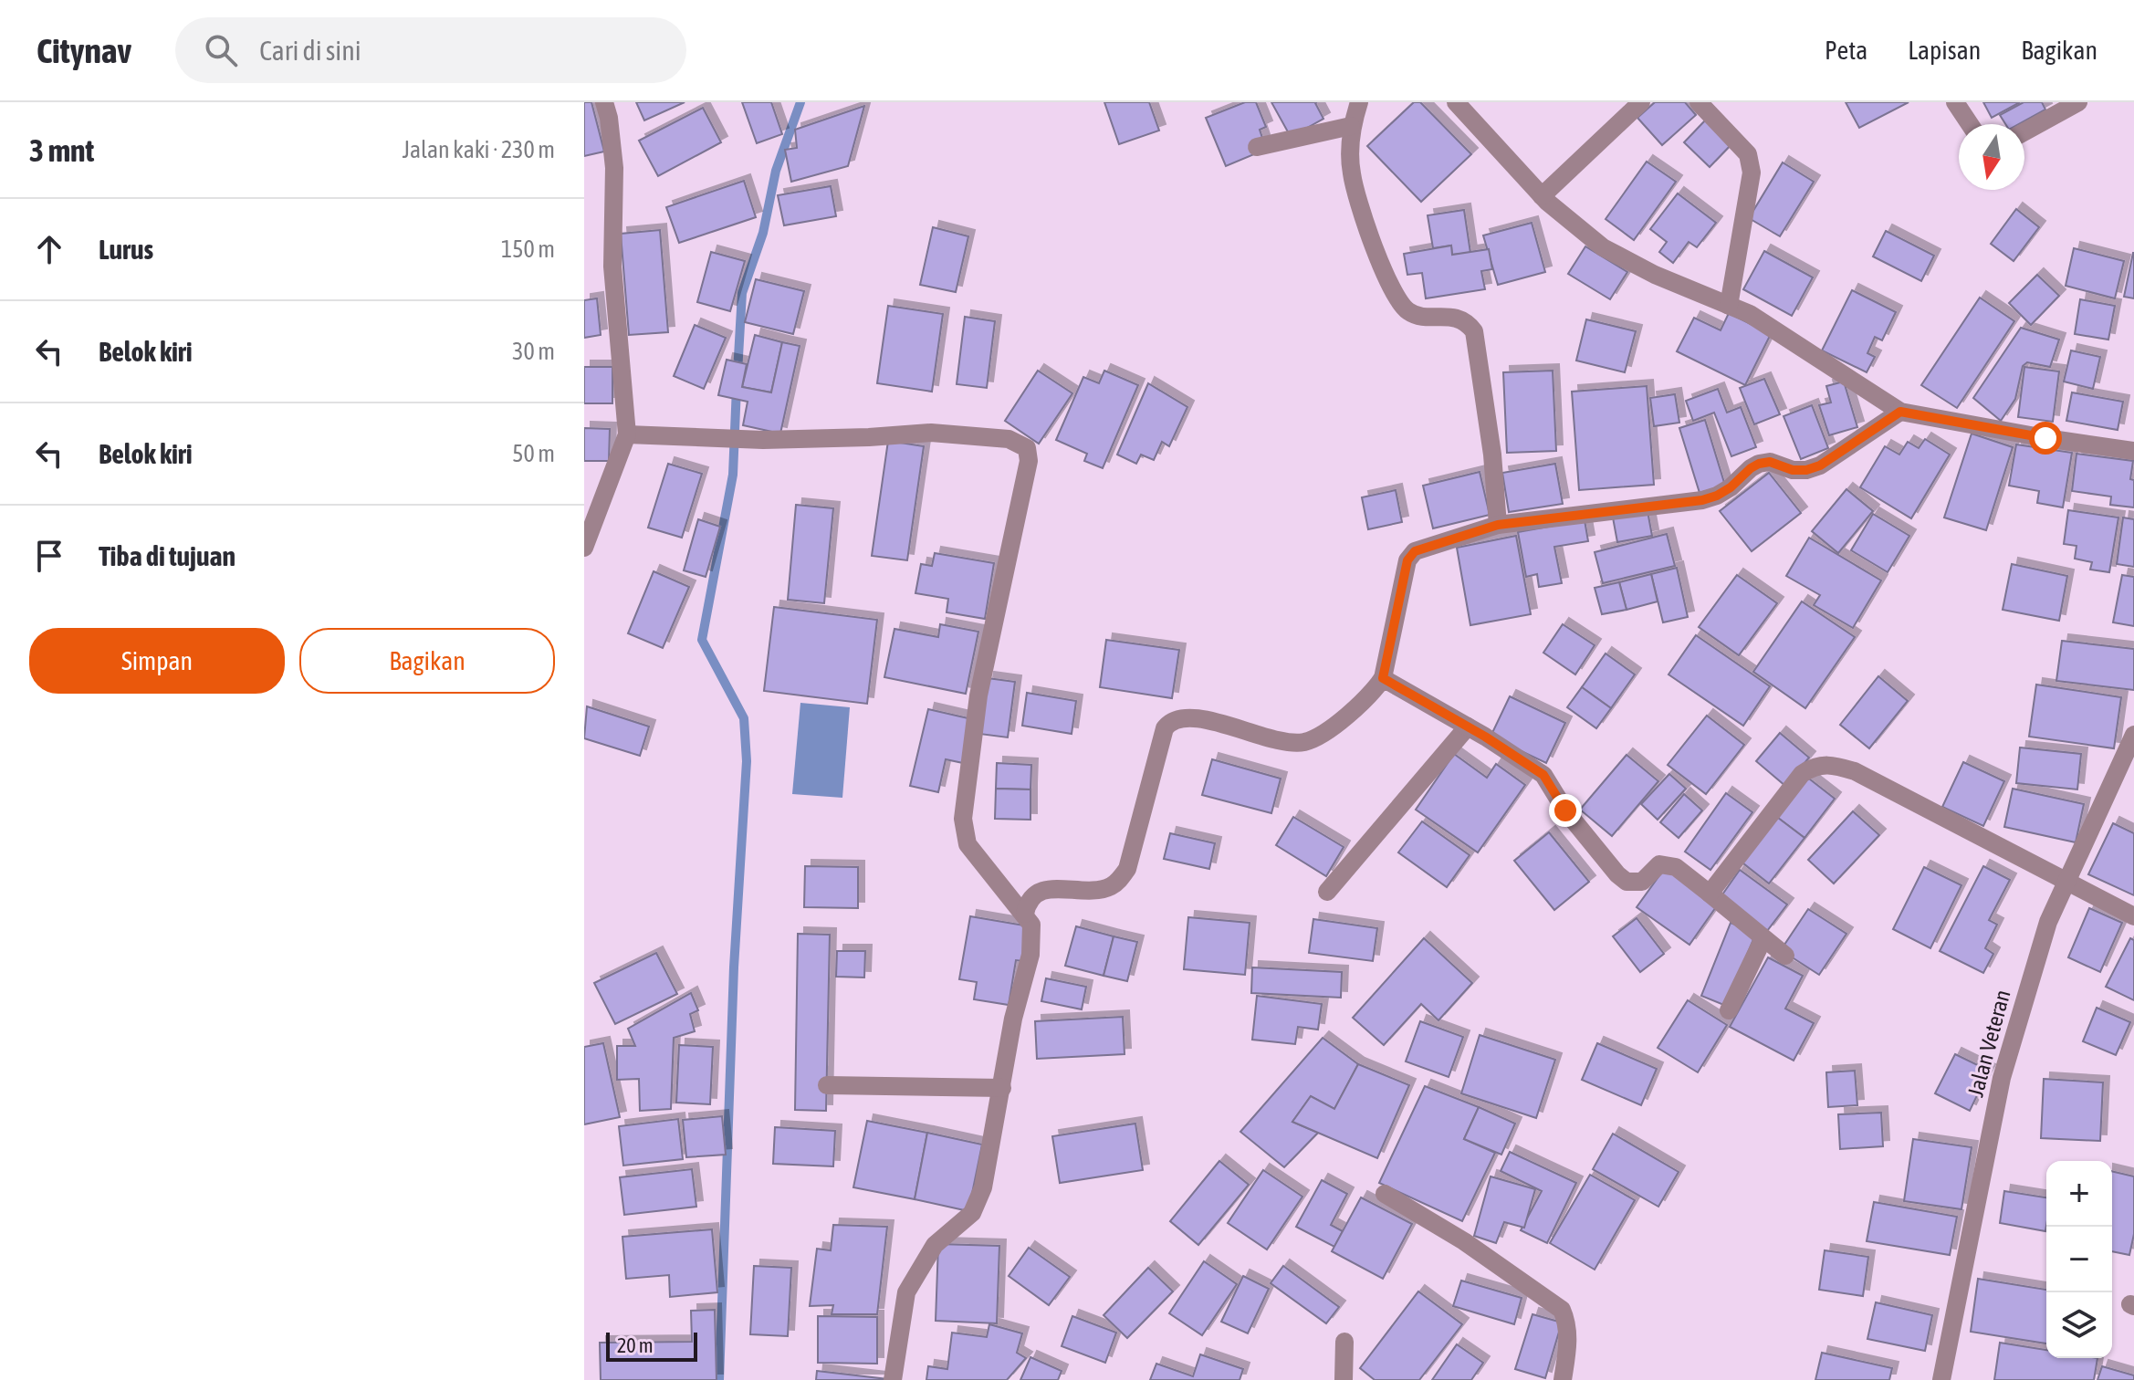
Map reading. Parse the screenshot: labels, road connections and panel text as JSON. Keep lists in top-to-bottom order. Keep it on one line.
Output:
{"streets":{"street":["Jalan Veteran"]},"scale_bar":"20 m","north":"bottom","page":{"header":"Citynav","search":"Cari di sini","nav":["Peta","Lapisan","Bagikan"],"heading":["3 mnt","Jalan kaki · 230 m"],"list":[["Lurus","150 m"],["Belok kiri","30 m"],["Belok kiri","50 m"],"Tiba di tujuan"],"buttons":["Simpan","Bagikan"],"map_buttons":["+","−"],"scale":"20 m"}}
